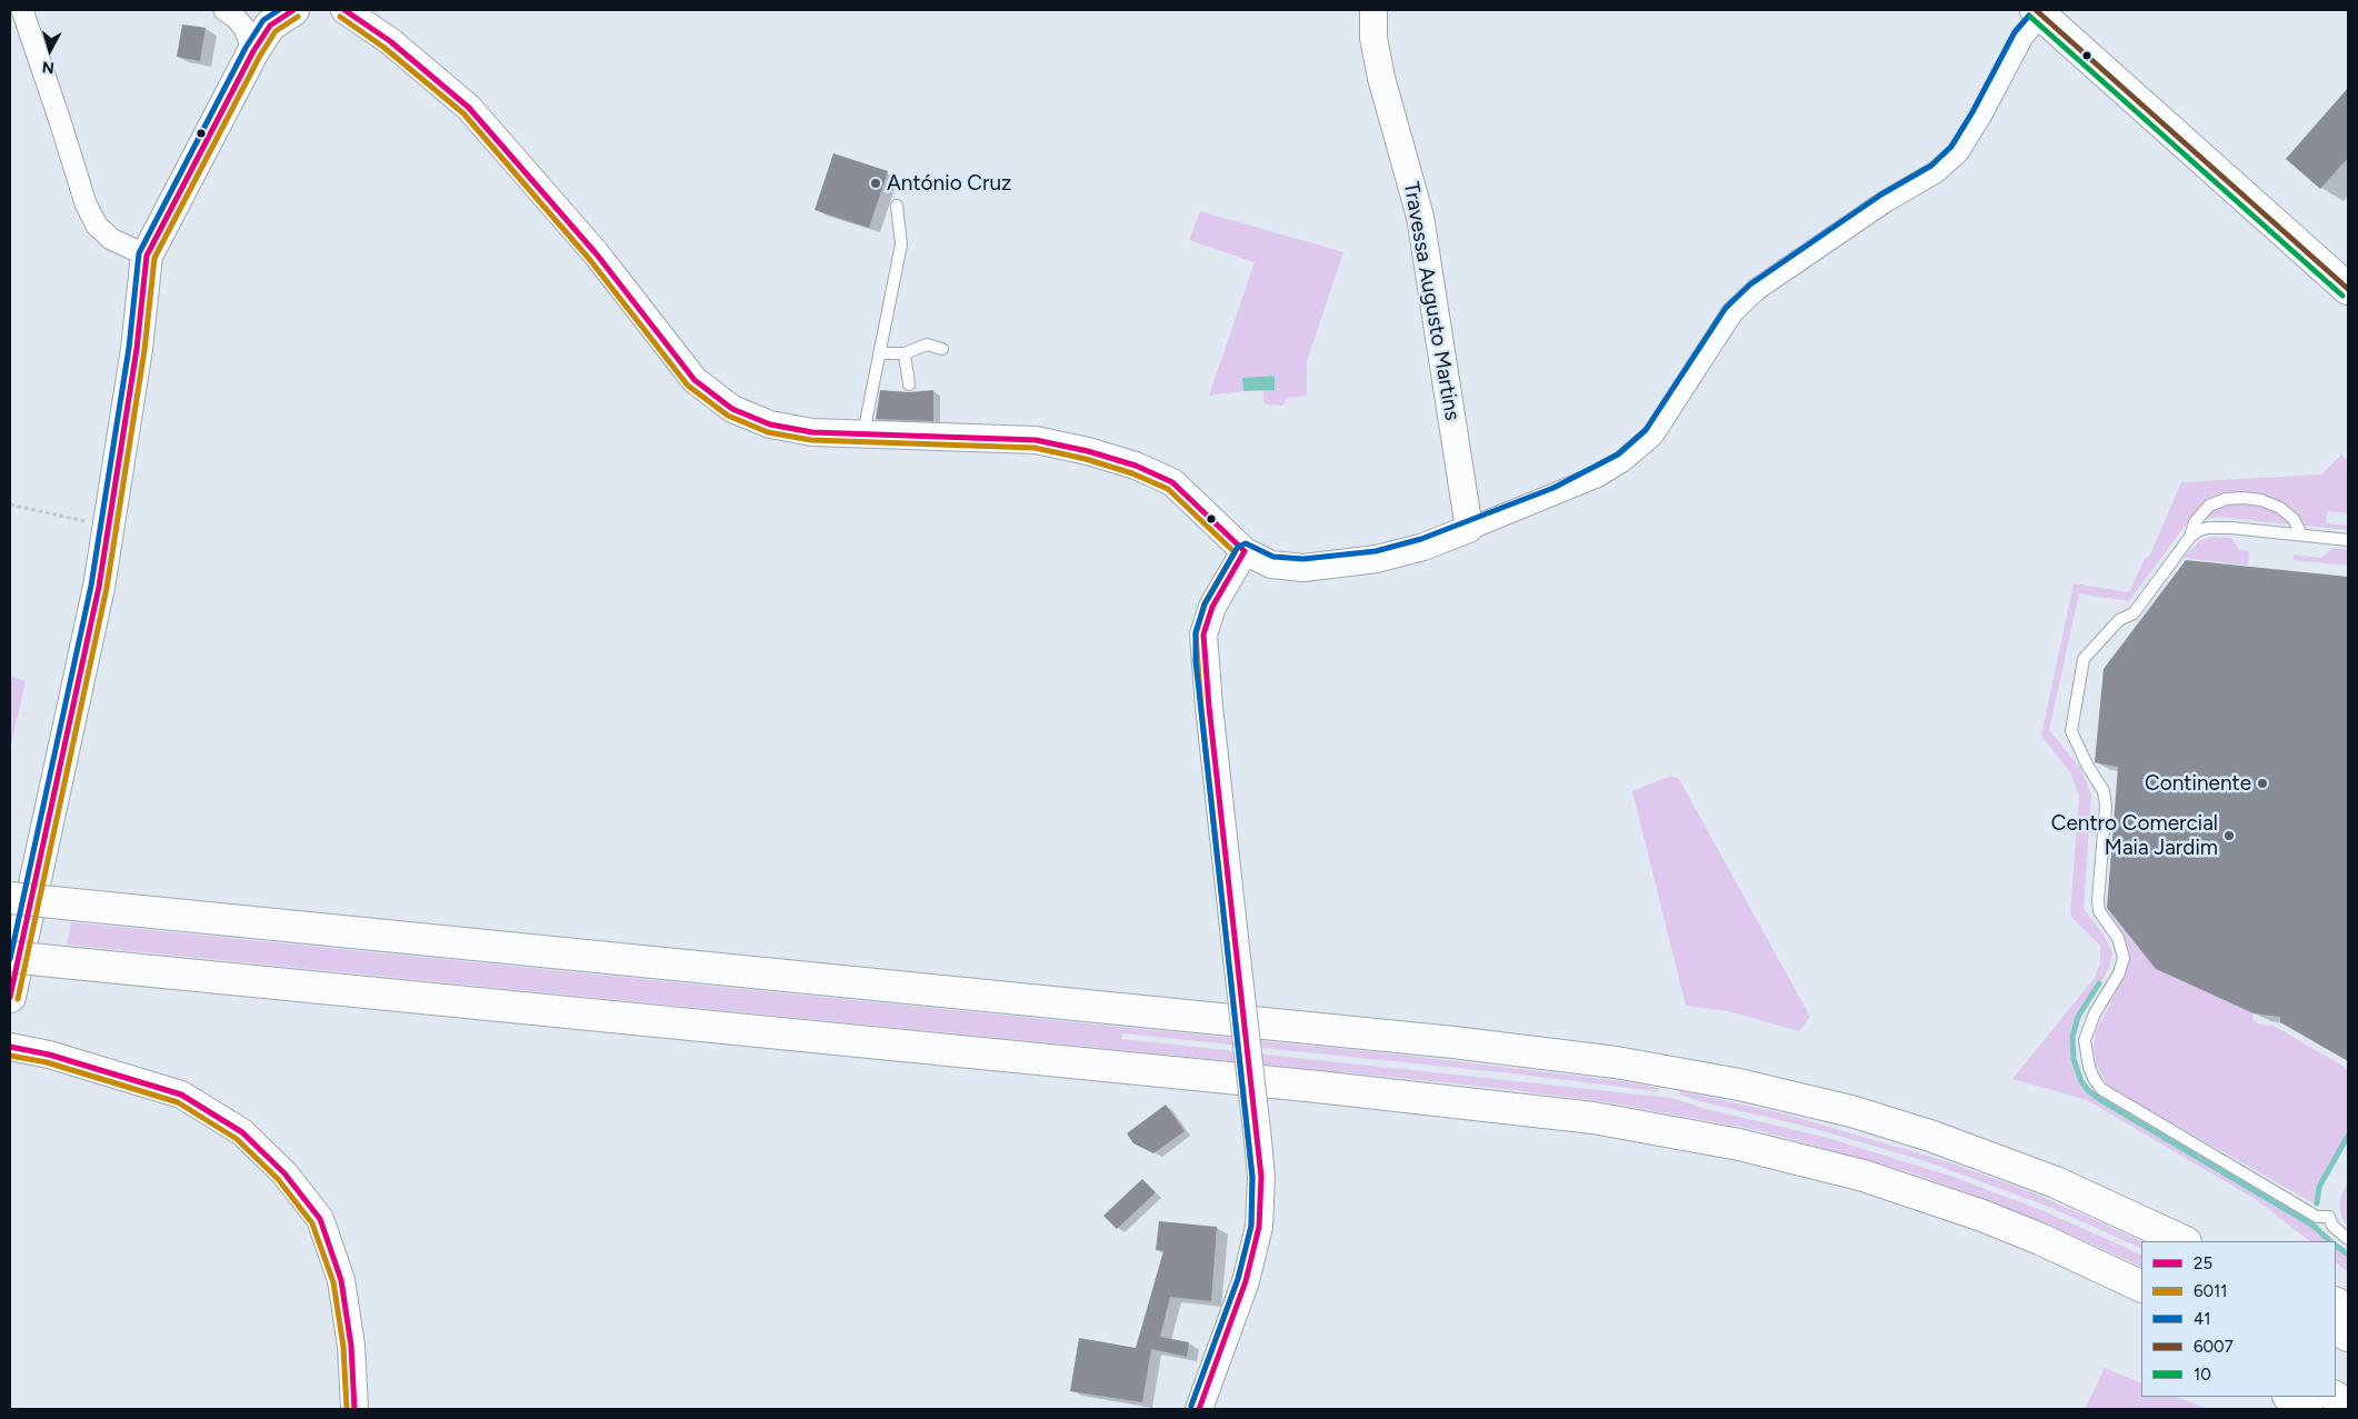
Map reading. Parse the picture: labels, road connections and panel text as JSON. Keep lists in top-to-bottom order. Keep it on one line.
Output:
{"streets":{"street":["Travessa Augusto Martins"]},"places":["António Cruz","Continente","Centro Comercial Maia Jardim"],"lines":["transit line 25","transit line 41","transit line 6007","transit line 6011","transit line 10"],"legend":["25","6011","41","6007","10"],"north":"bottom"}
